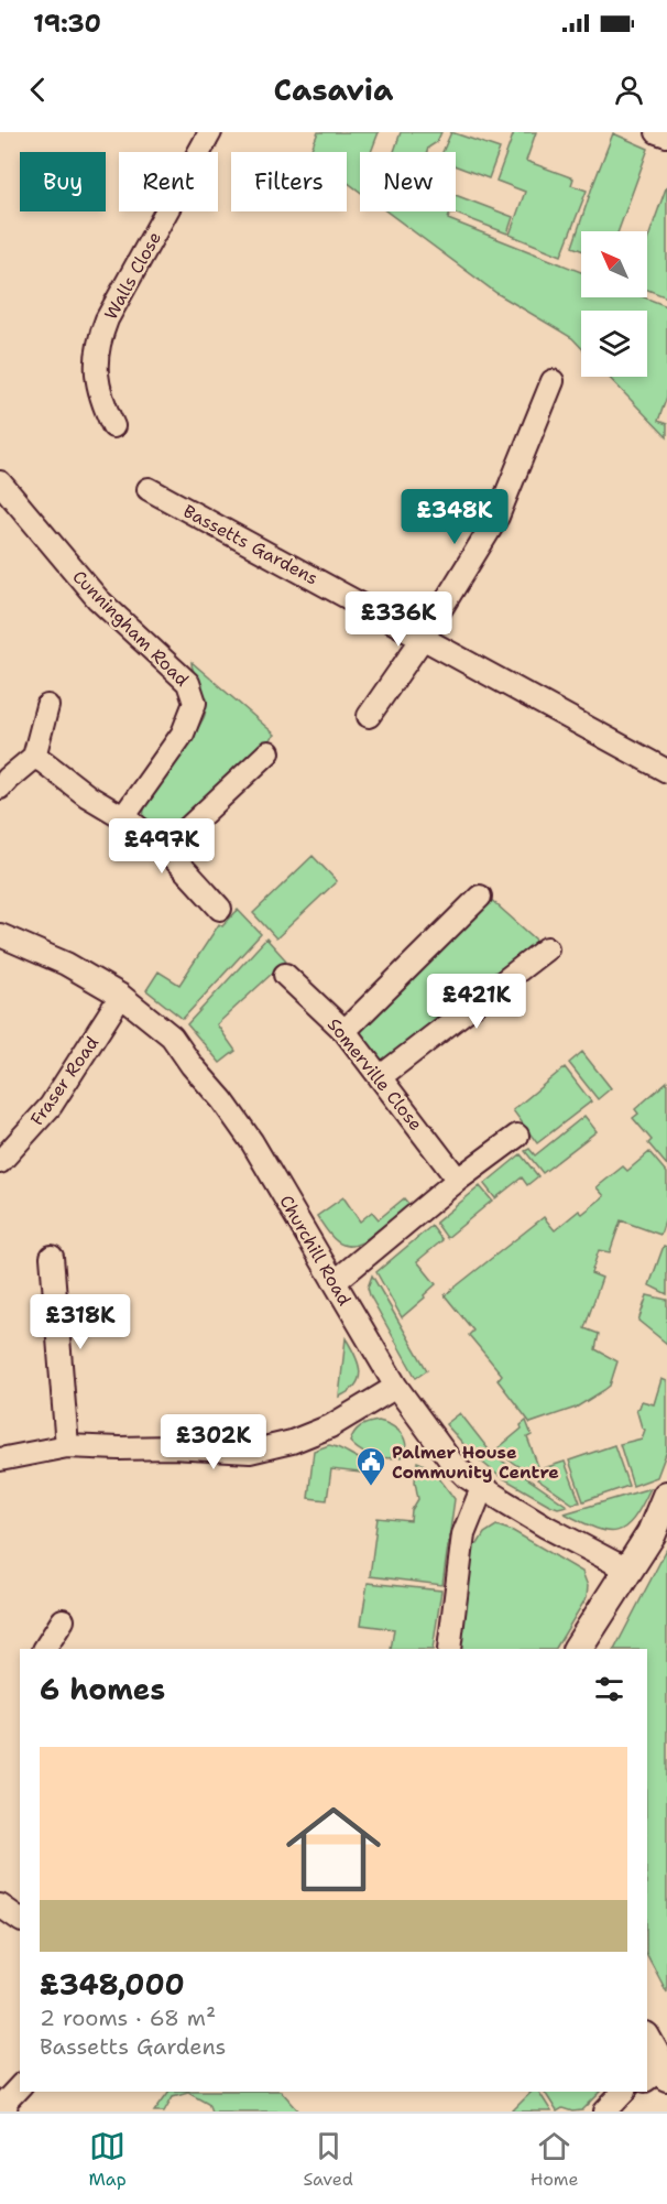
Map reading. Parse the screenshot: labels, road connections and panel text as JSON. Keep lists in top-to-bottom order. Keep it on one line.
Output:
{"streets":{"street":["Walls Close","Bassetts Gardens","Cunningham Road","Somerville Close","Fraser Road","Churchill Road"]},"crossings":[["Fraser Road","Churchill Road"]],"places":{"public building":["Palmer House Community Centre"]},"north":"top left","page":{"status":"19:30","header":"Casavia","chip":["Buy","Rent","Filters","New"],"price":["£348K","£336K","£497K","£421K","£318K","£302K"],"heading":"6 homes","list":[{"name":"£348,000","note":"2 rooms · 68 m² · Bassetts Gardens"}],"tabs":["Map","Saved","Home"]}}
